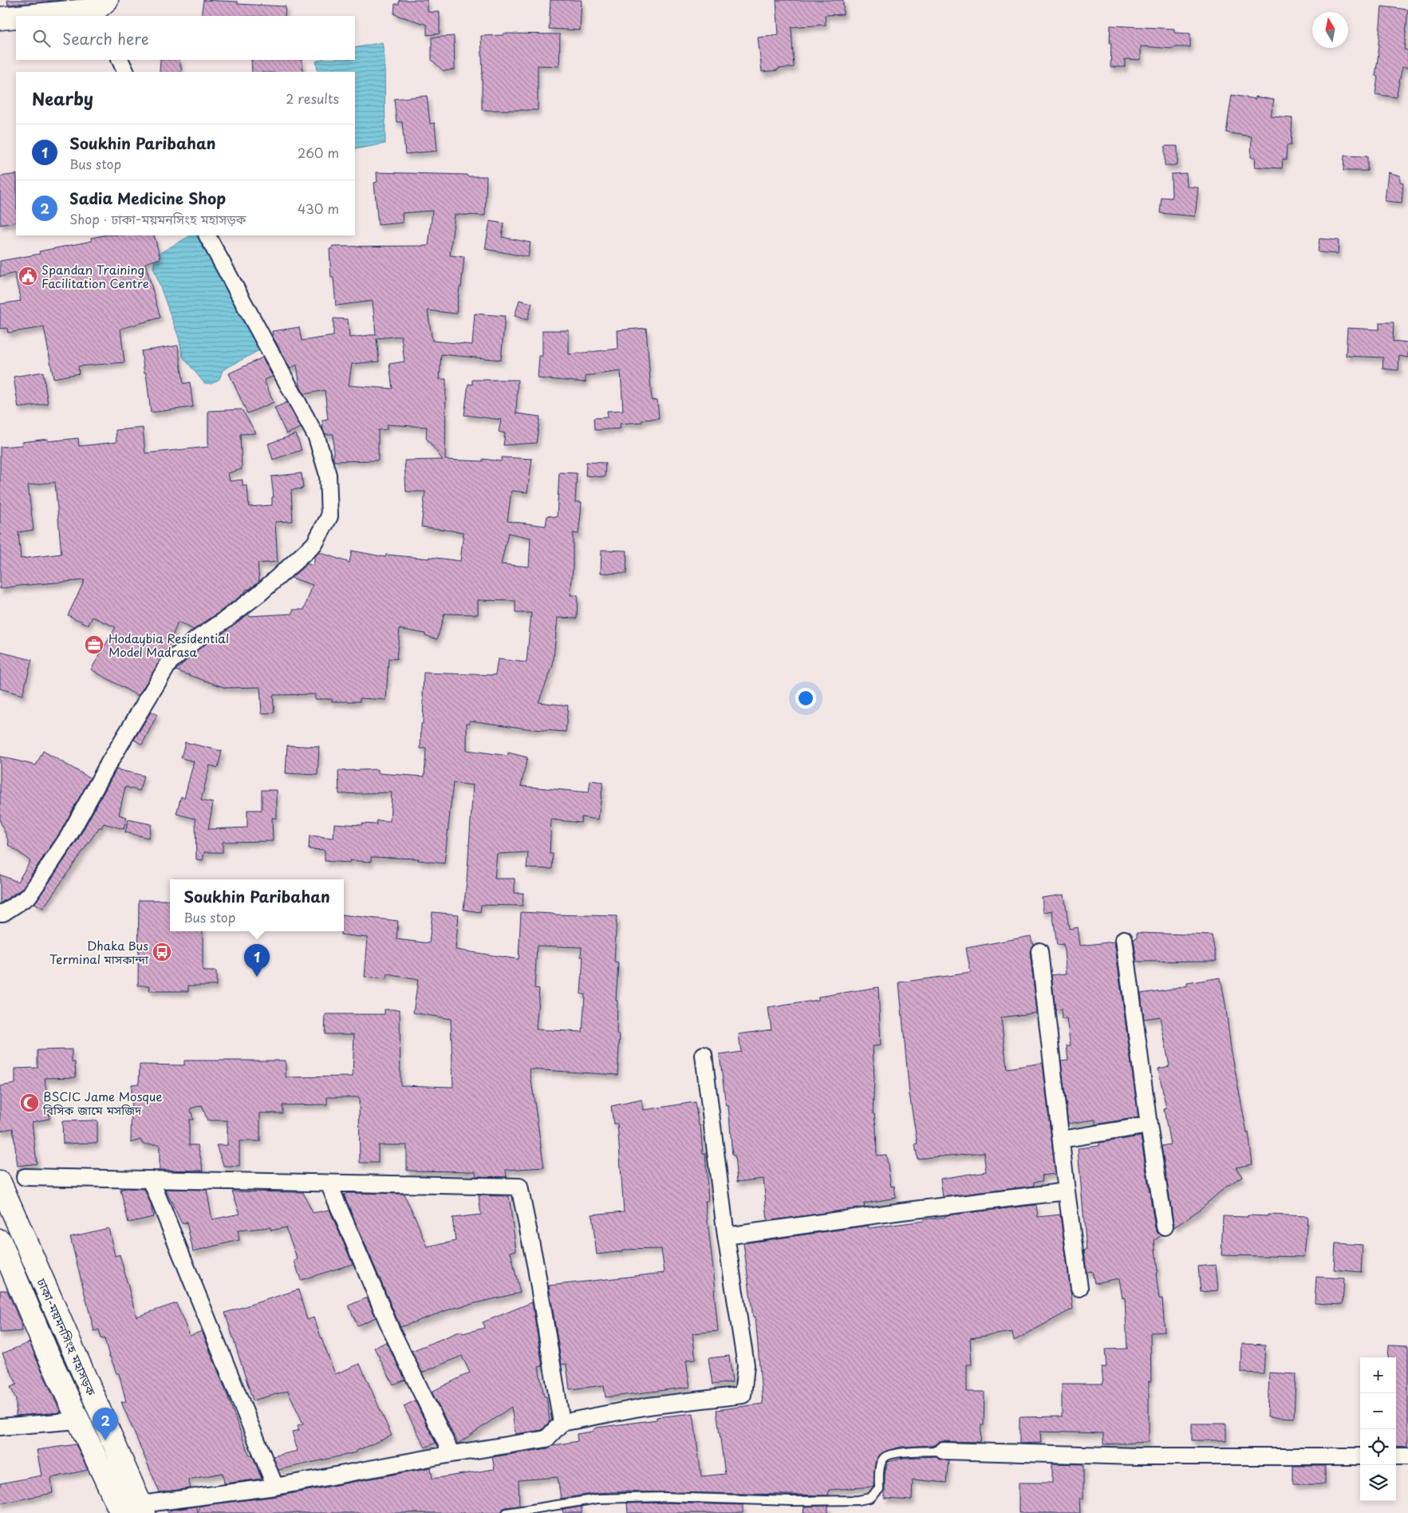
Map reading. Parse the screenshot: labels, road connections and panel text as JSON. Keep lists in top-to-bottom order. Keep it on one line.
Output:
{"streets":{"main road":["ঢাকা-ময়মনসিংহ মহাসড়ক"]},"places":{"public building":["Spandan Training Facilitation Centre"],"office":["Hodaybia Residential Model Madrasa"],"bus stop":["Dhaka Bus Terminal মাসকান্দা"],"mosque":["BSCIC Jame Mosque বিসিক জামে মসজিদ"]},"north":"top","page":{"search":"Search here","heading":["Nearby","2 results"],"list":[{"mark":"1","name":"Soukhin Paribahan","note":"Bus stop","value":"260 m"},{"mark":"2","name":"Sadia Medicine Shop","note":"Shop · ঢাকা-ময়মনসিংহ মহাসড়ক","value":"430 m"}],"popup":["Soukhin Paribahan","Bus stop"],"pins":["1","2"],"map_buttons":["+","−"]}}
